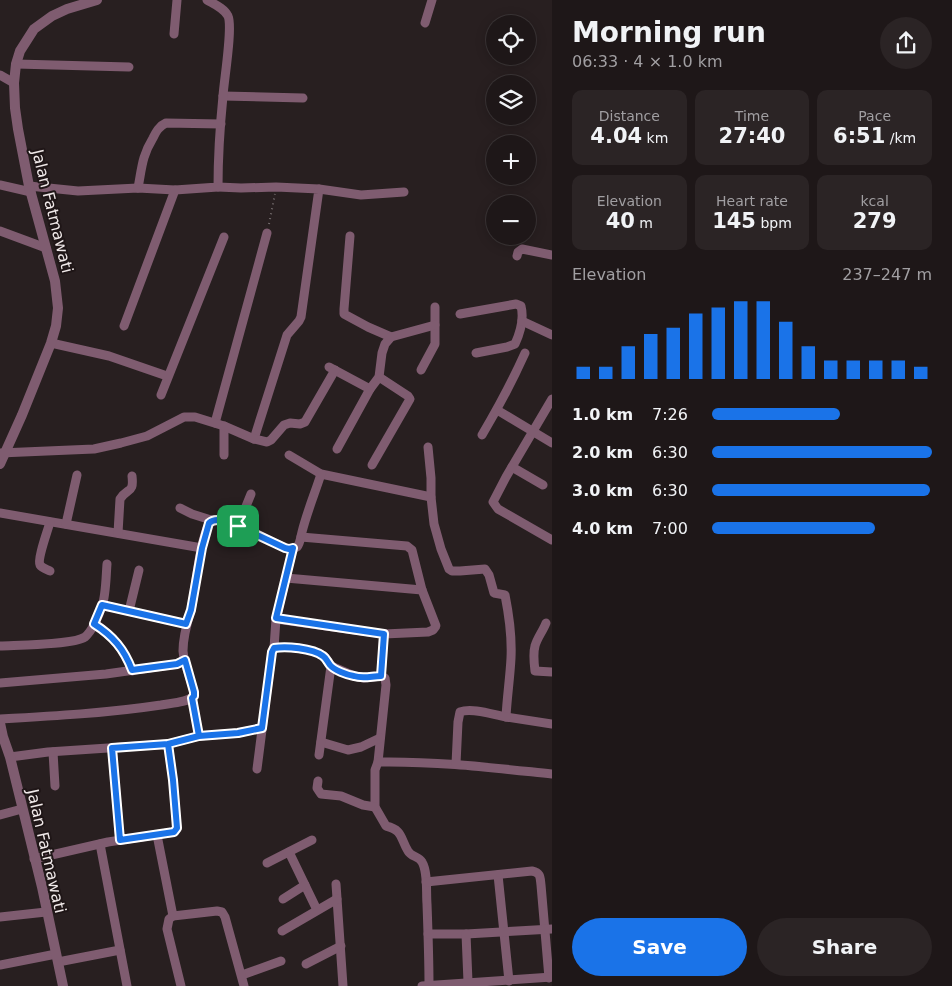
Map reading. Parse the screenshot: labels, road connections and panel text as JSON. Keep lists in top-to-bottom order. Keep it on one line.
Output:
{"streets":{"street":["Jalan Fatmawati"]},"page":{"heading":["Morning run","06:33 · 4 × 1.0 km"],"map_buttons":["+","−"],"stats":[["Distance","4.04 km"],["Time","27:40"],["Pace","6:51 /km"],["Elevation","40 m"],["Heart rate","145 bpm"],["kcal","279"]],"chart":["Elevation","237–247 m"],"list":[{"name":"1.0 km","note":"7:26"},{"name":"2.0 km","note":"6:30"},{"name":"3.0 km","note":"6:30"},{"name":"4.0 km","note":"7:00"}],"buttons":["Save","Share"]}}
